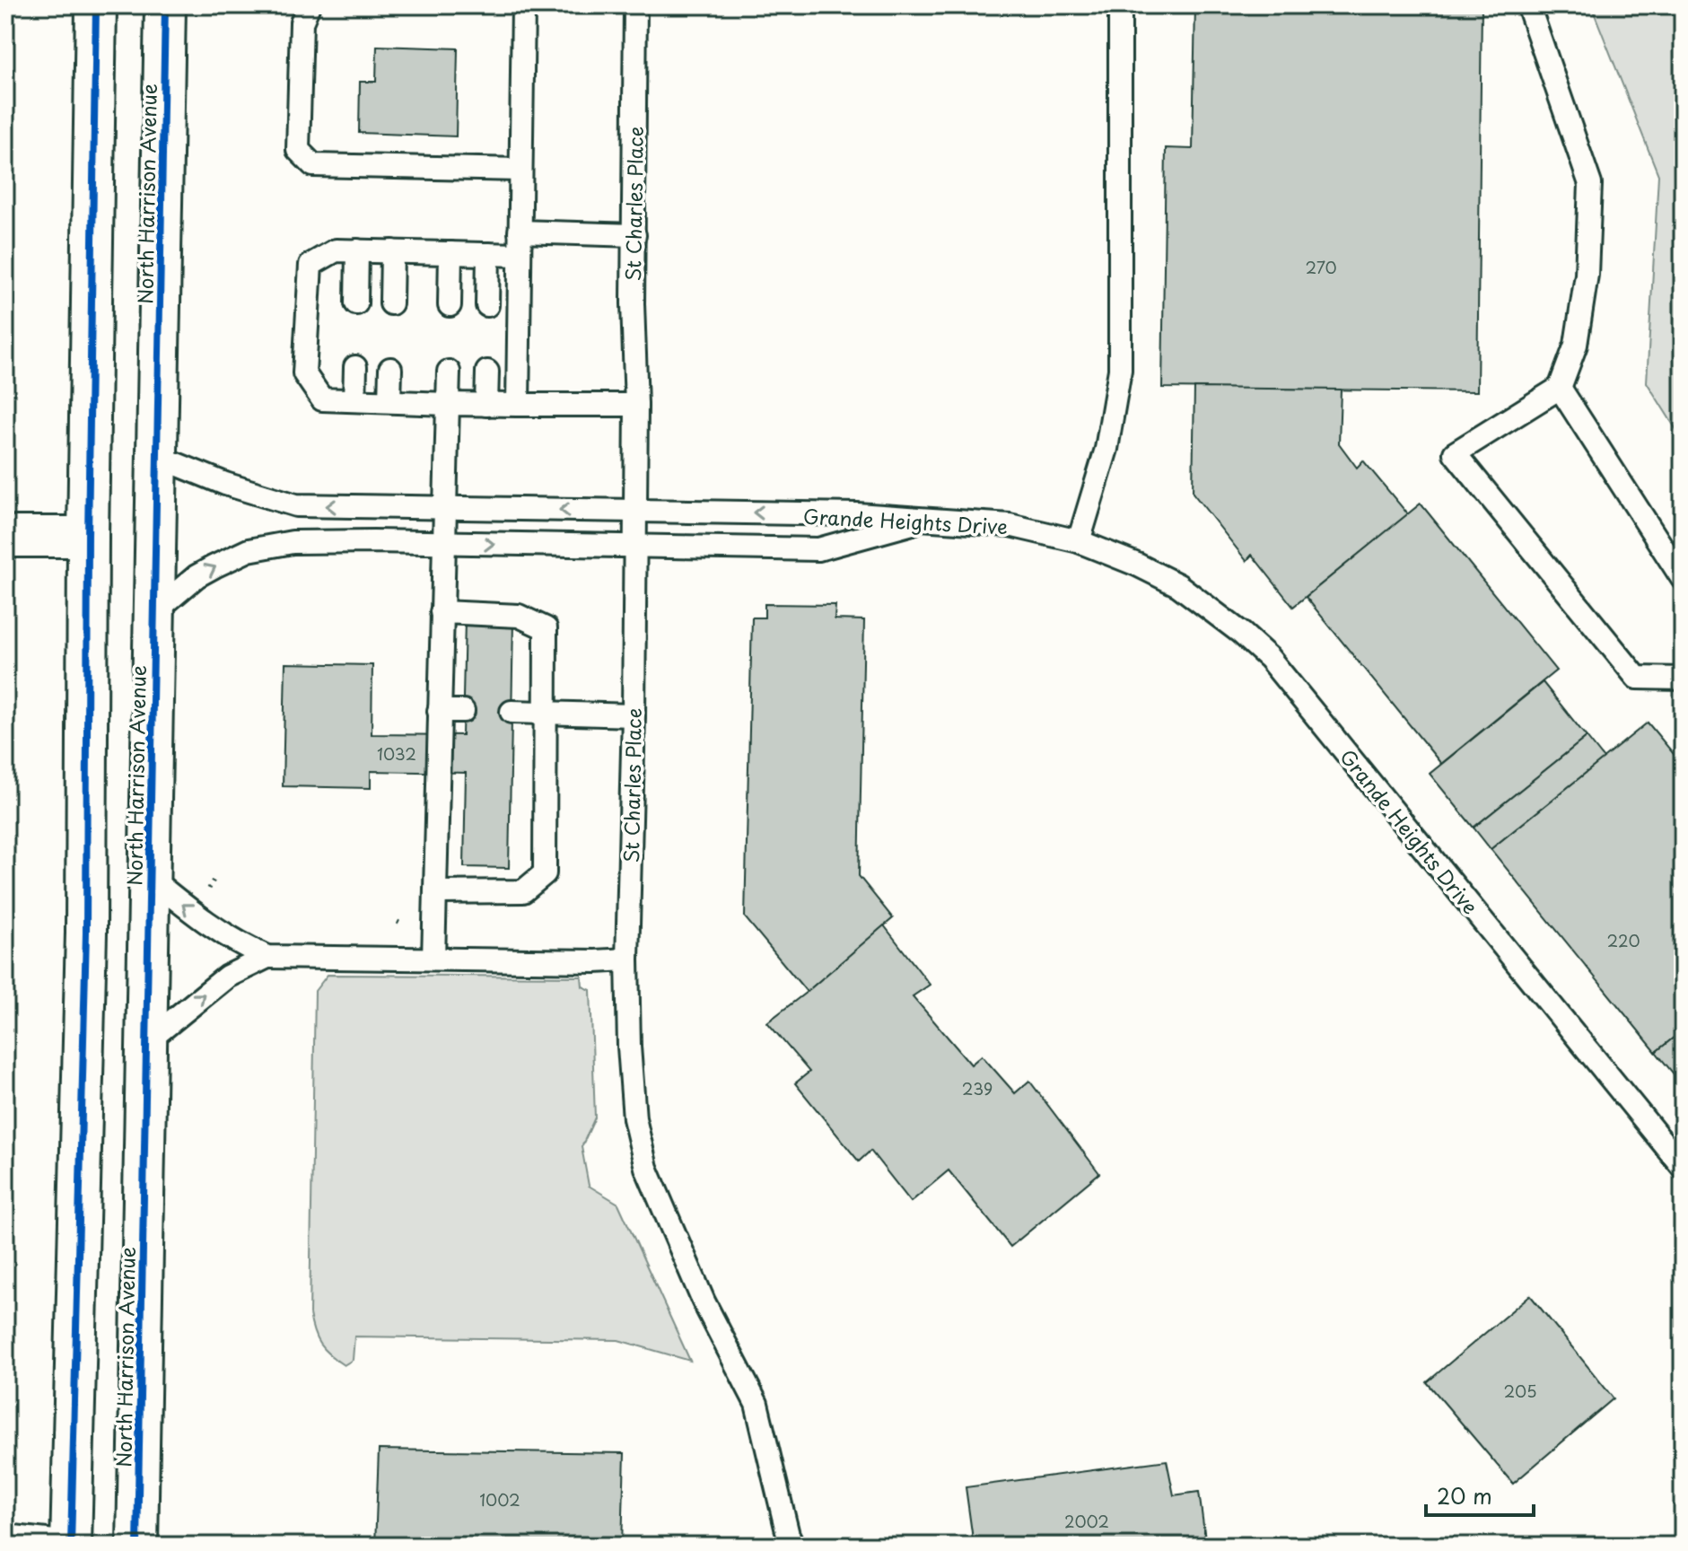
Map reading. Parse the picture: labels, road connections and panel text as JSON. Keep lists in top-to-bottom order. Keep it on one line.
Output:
{"streets":{"main road":["North Harrison Avenue"],"lane":["St Charles Place","Grande Heights Drive"]},"crossings":[["North Harrison Avenue","Grande Heights Drive"],["St Charles Place","Grande Heights Drive"]],"house_numbers":["270","1032","220","239","205","1002","2002"],"scale_bar":"20 m"}
